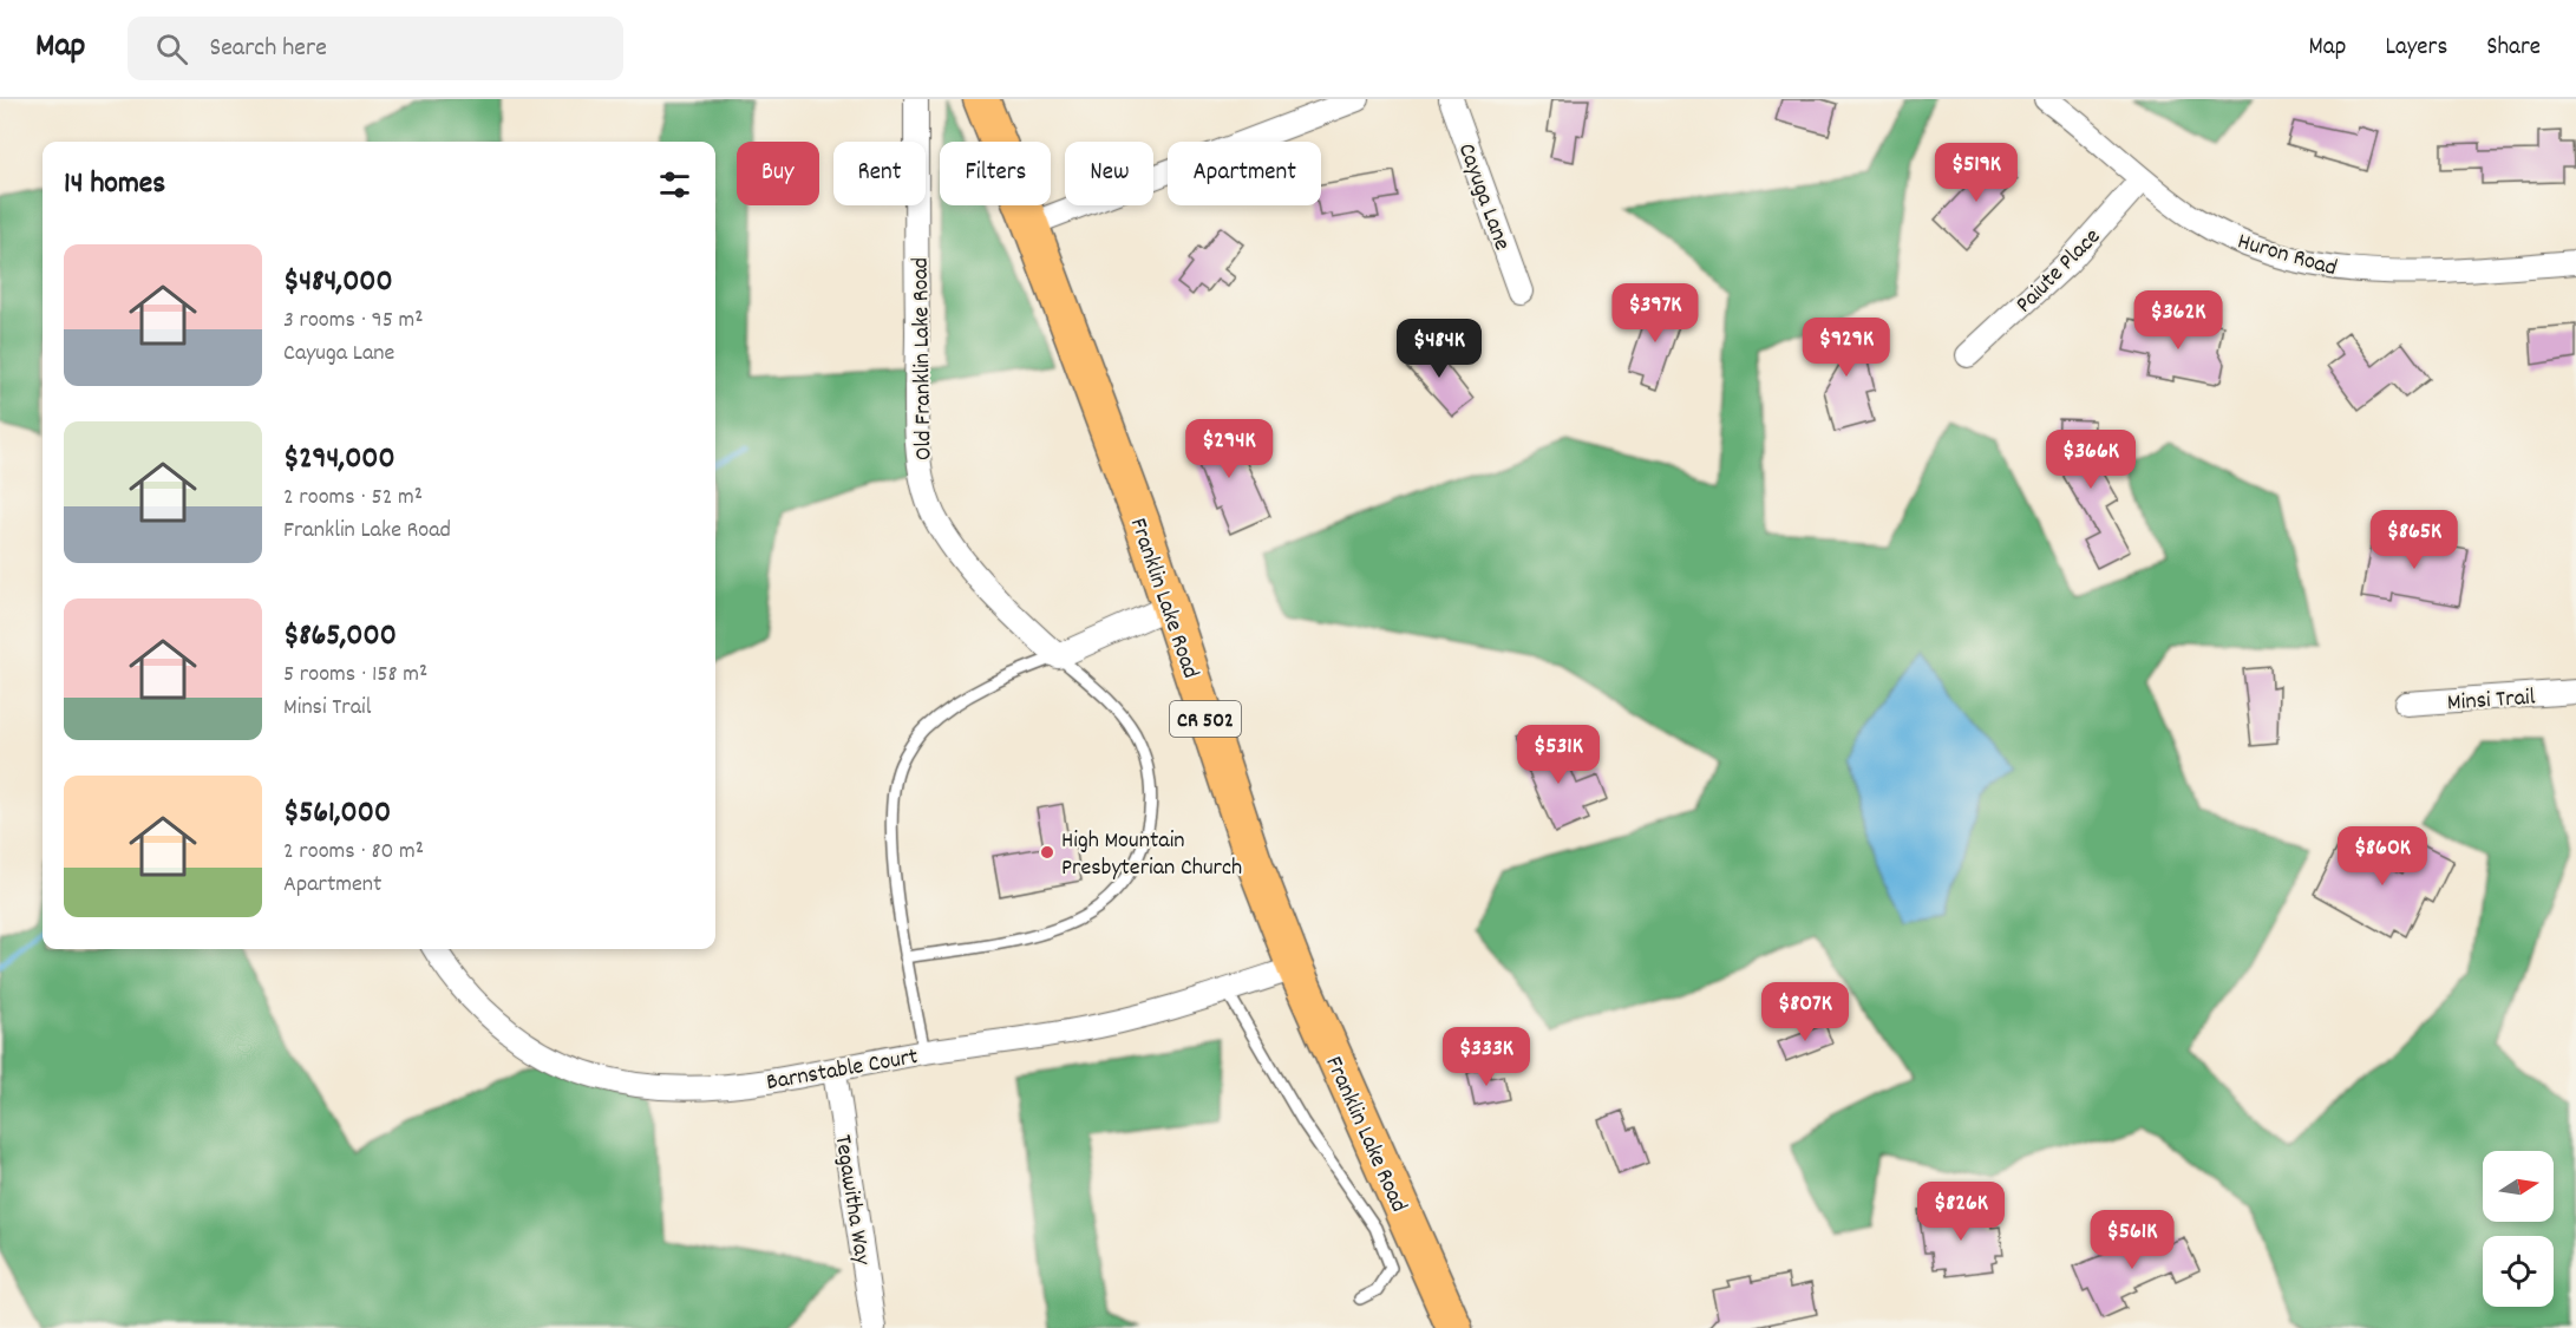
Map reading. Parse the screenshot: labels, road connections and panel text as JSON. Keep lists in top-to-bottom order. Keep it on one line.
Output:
{"streets":{"main road":["Franklin Lake Road","CR 502"],"street":["Cayuga Lane","Huron Road","Paiute Place","Old Franklin Lake Road","Minsi Trail","Barnstable Court","Tegawitha Way"]},"crossings":[["Huron Road","Paiute Place"],["Franklin Lake Road","Barnstable Court"],["Barnstable Court","Tegawitha Way"]],"places":["High Mountain Presbyterian Church"],"north":"right","page":{"header":"Map","search":"Search here","nav":["Map","Layers","Share"],"chip":["Buy","Rent","Filters","New","Apartment"],"heading":"14 homes","price":["$519K","$397K","$362K","$929K","$484K","$294K","$366K","$865K","$531K","$860K","$807K","$333K","$826K","$561K"],"list":[{"name":"$484,000","note":"3 rooms · 95 m² · Cayuga Lane"},{"name":"$294,000","note":"2 rooms · 52 m² · Franklin Lake Road"},{"name":"$865,000","note":"5 rooms · 158 m² · Minsi Trail"},{"name":"$561,000","note":"2 rooms · 80 m² · Apartment"}]}}
